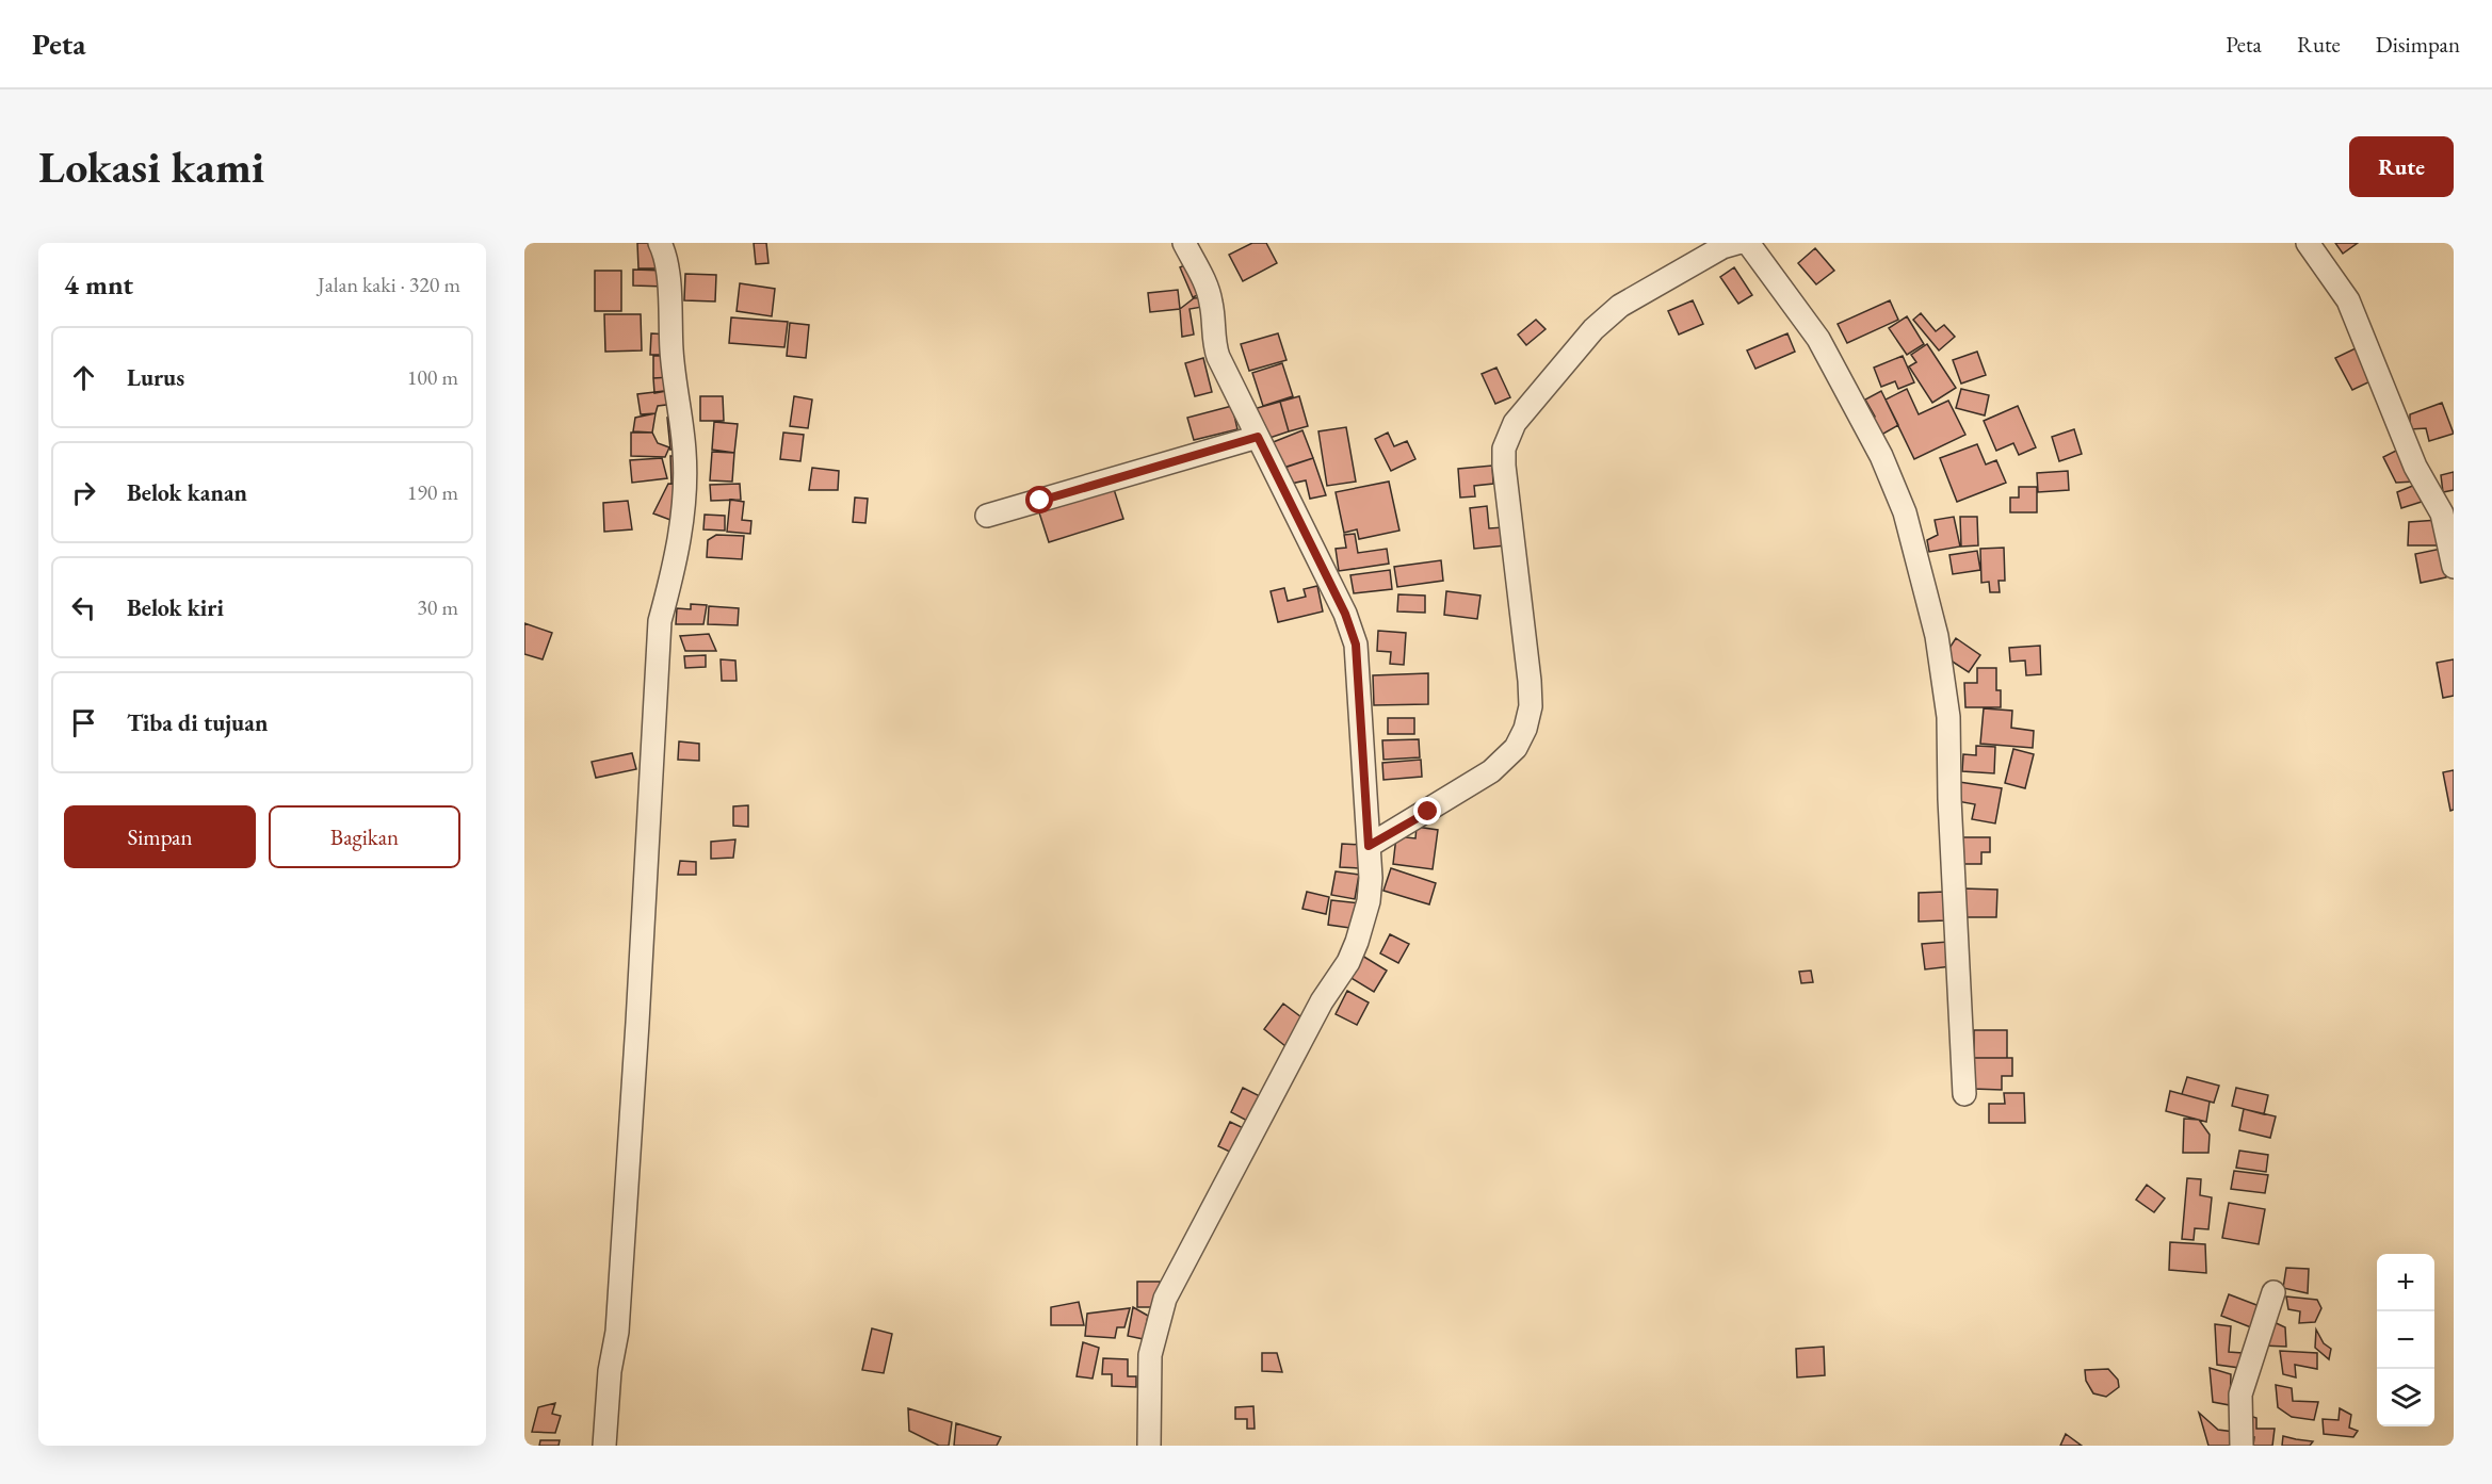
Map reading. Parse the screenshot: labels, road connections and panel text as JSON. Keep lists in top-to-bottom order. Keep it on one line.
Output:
{"page":{"header":"Peta","nav":["Peta","Rute","Disimpan"],"buttons":["Rute",["Simpan","Bagikan"]],"title":"Lokasi kami","heading":["4 mnt","Jalan kaki · 320 m"],"list":[["Lurus","100 m"],["Belok kanan","190 m"],["Belok kiri","30 m"],"Tiba di tujuan"],"map_buttons":["+","−"]}}
